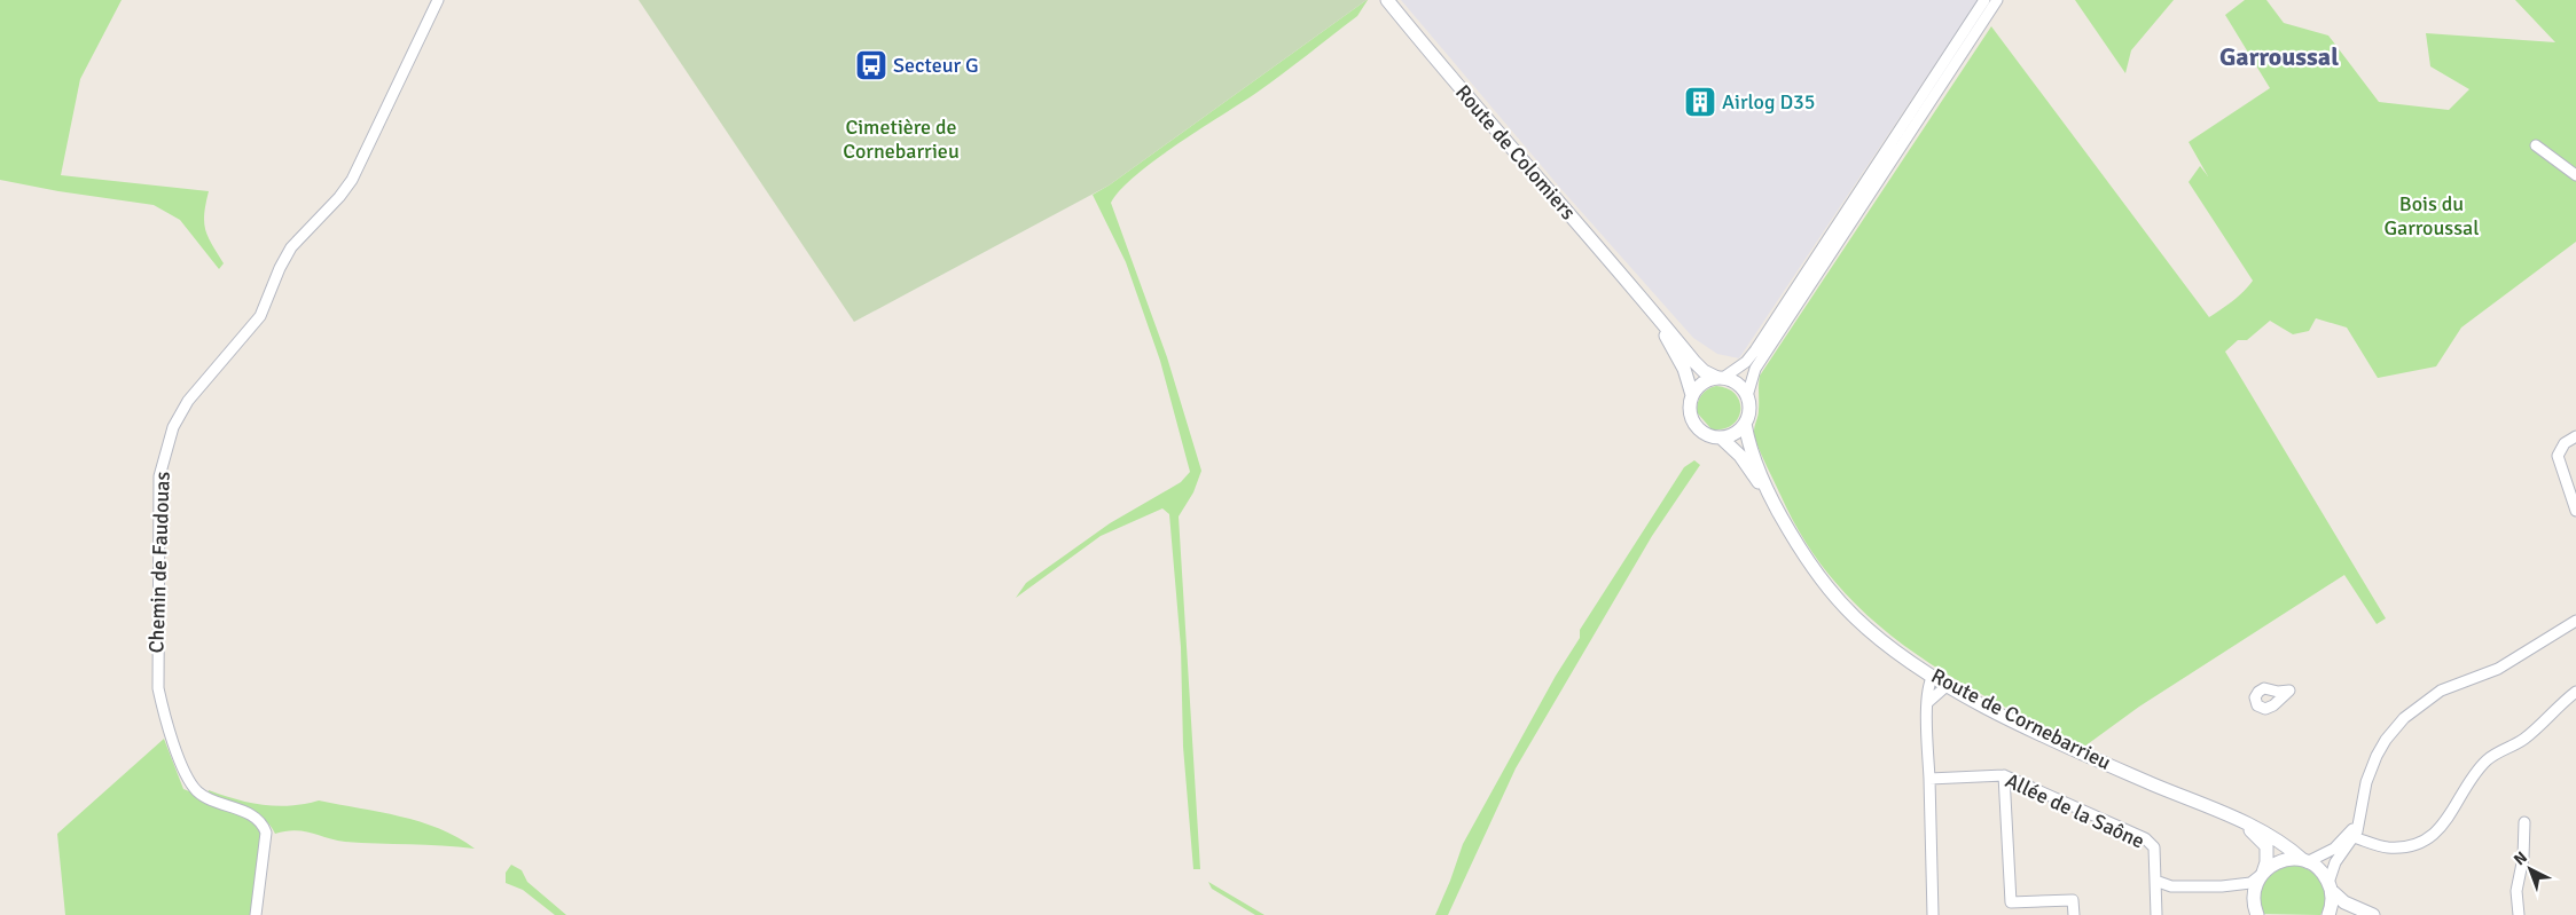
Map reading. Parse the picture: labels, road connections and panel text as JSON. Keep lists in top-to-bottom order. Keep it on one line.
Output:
{"streets":{"main road":["Route de Colomiers","Route de Cornebarrieu"],"street":["Chemin de Faudouas","Allée de la Saône"]},"crossings":[["Route de Colomiers","Route de Cornebarrieu"]],"districts":["Garroussal"],"parks":["Cimetière de Cornebarrieu","Bois du Garroussal"],"places":{"bus stop":["Secteur G"],"building":["Airlog D35"]},"north":"top left"}
